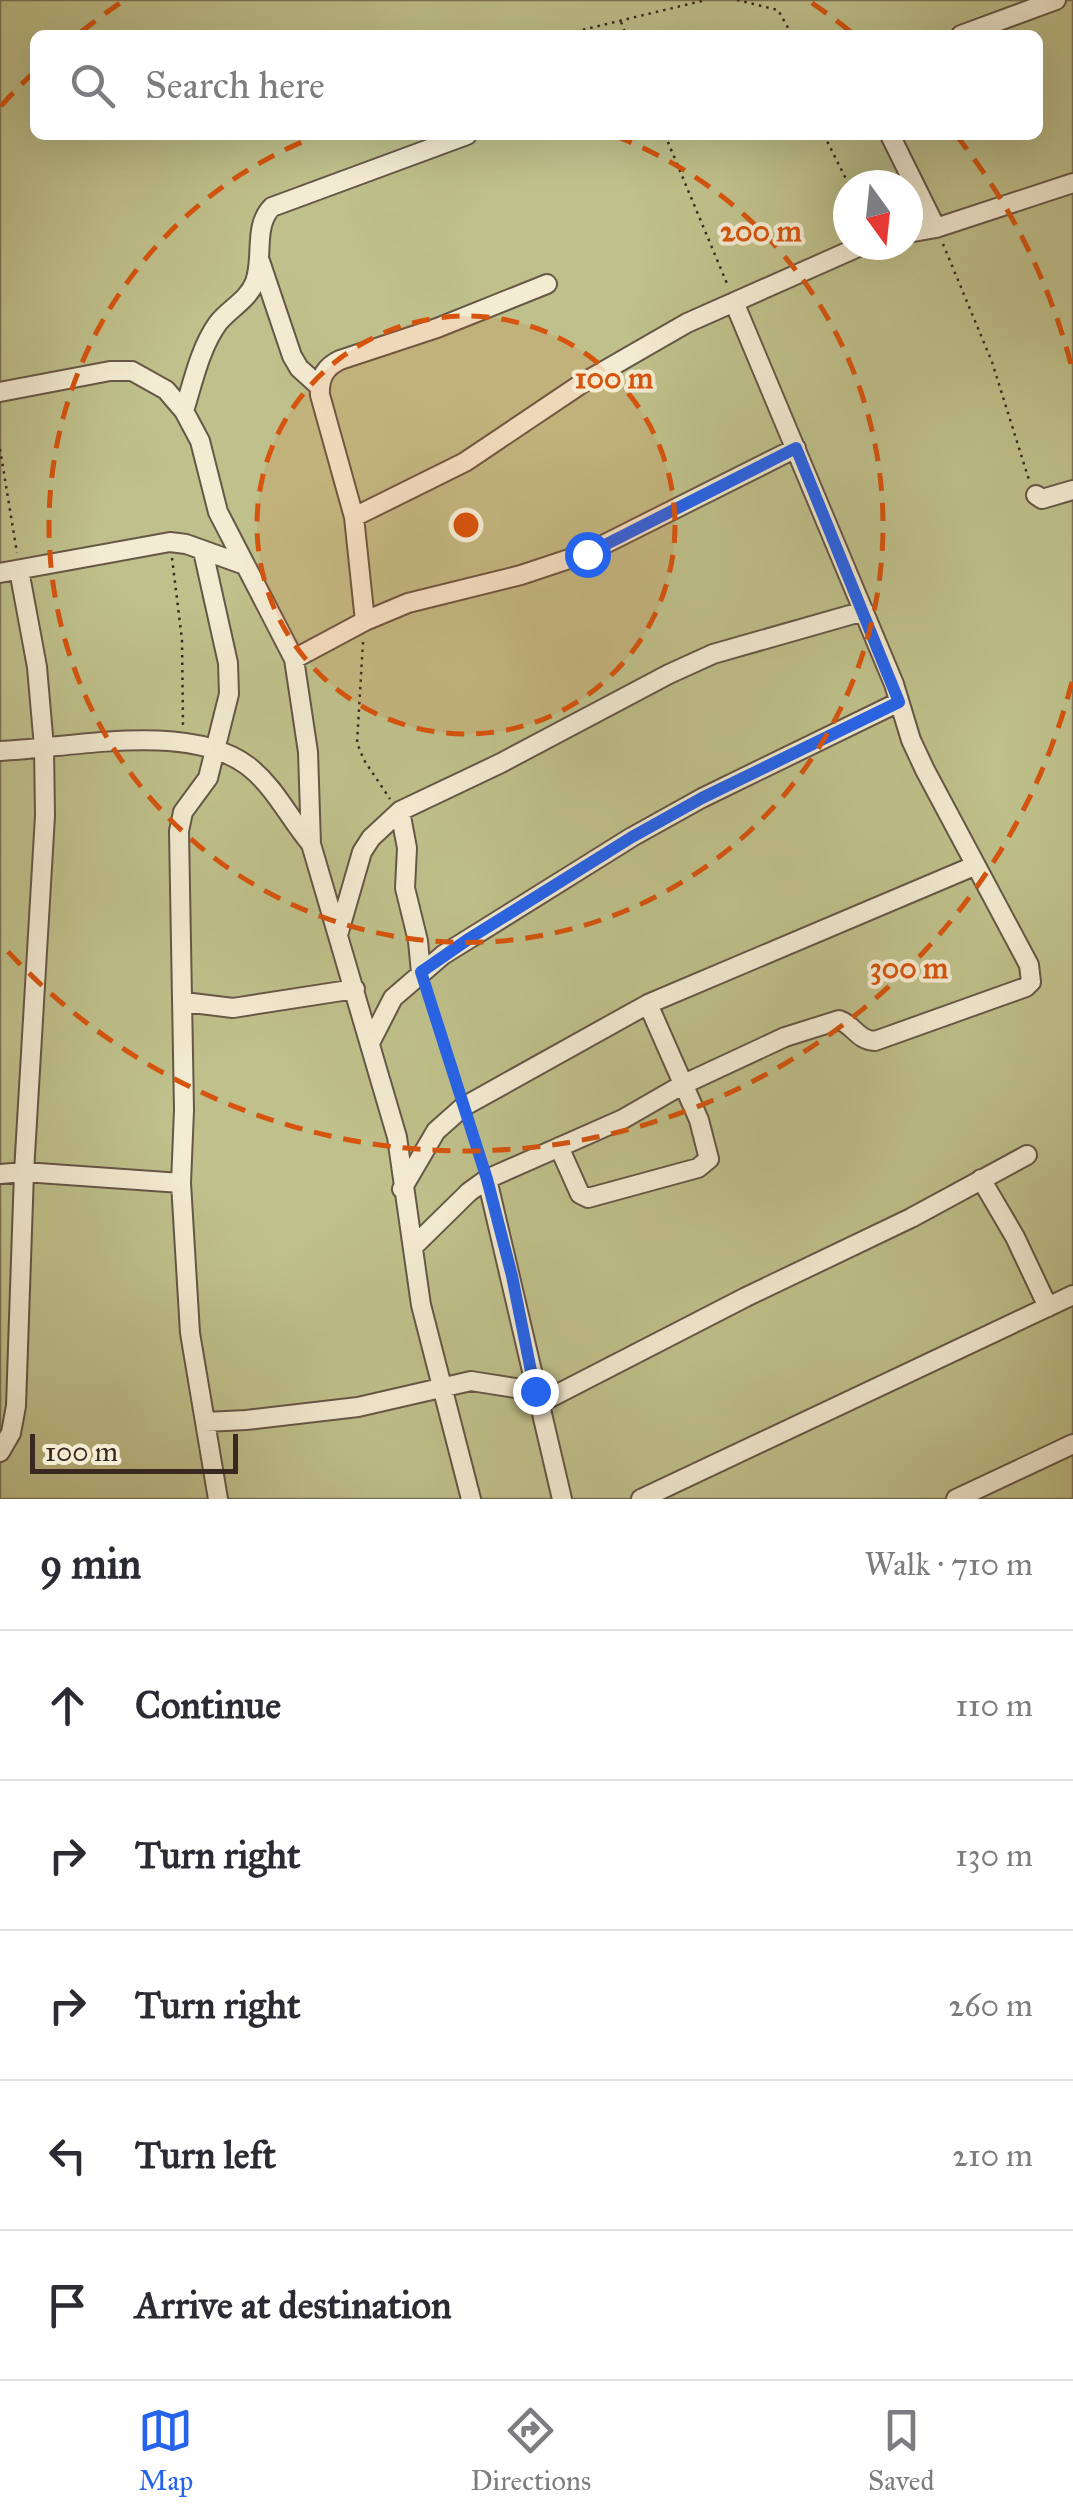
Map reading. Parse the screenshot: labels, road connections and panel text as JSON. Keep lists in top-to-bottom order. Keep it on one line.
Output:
{"scale_bar":"100 m","north":"bottom","page":{"search":"Search here","scale":"100 m","heading":["9 min","Walk · 710 m"],"list":[["Continue","110 m"],["Turn right","130 m"],["Turn right","260 m"],["Turn left","210 m"],"Arrive at destination"],"nav":["Map","Directions","Saved"]},"rings":["200 m","100 m","300 m"]}
